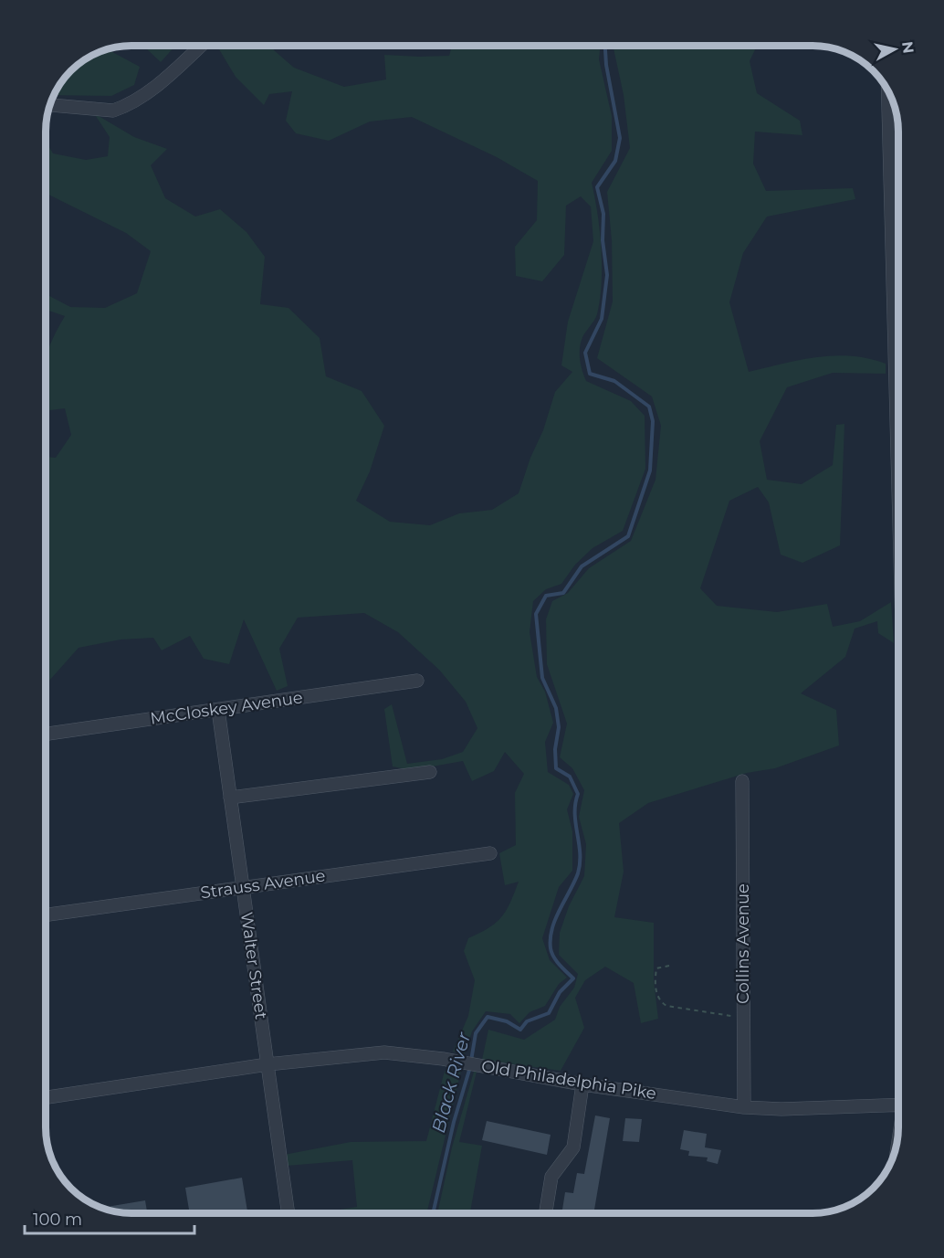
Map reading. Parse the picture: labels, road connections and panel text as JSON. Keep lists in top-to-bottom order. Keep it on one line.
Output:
{"streets":{"street":["McCloskey Avenue","Strauss Avenue","Collins Avenue","Walter Street","Old Philadelphia Pike"]},"crossings":[["McCloskey Avenue","Walter Street"],["Strauss Avenue","Walter Street"],["Collins Avenue","Old Philadelphia Pike"],["Walter Street","Old Philadelphia Pike"]],"water":["Black River"],"scale_bar":"100 m","north":"right"}
